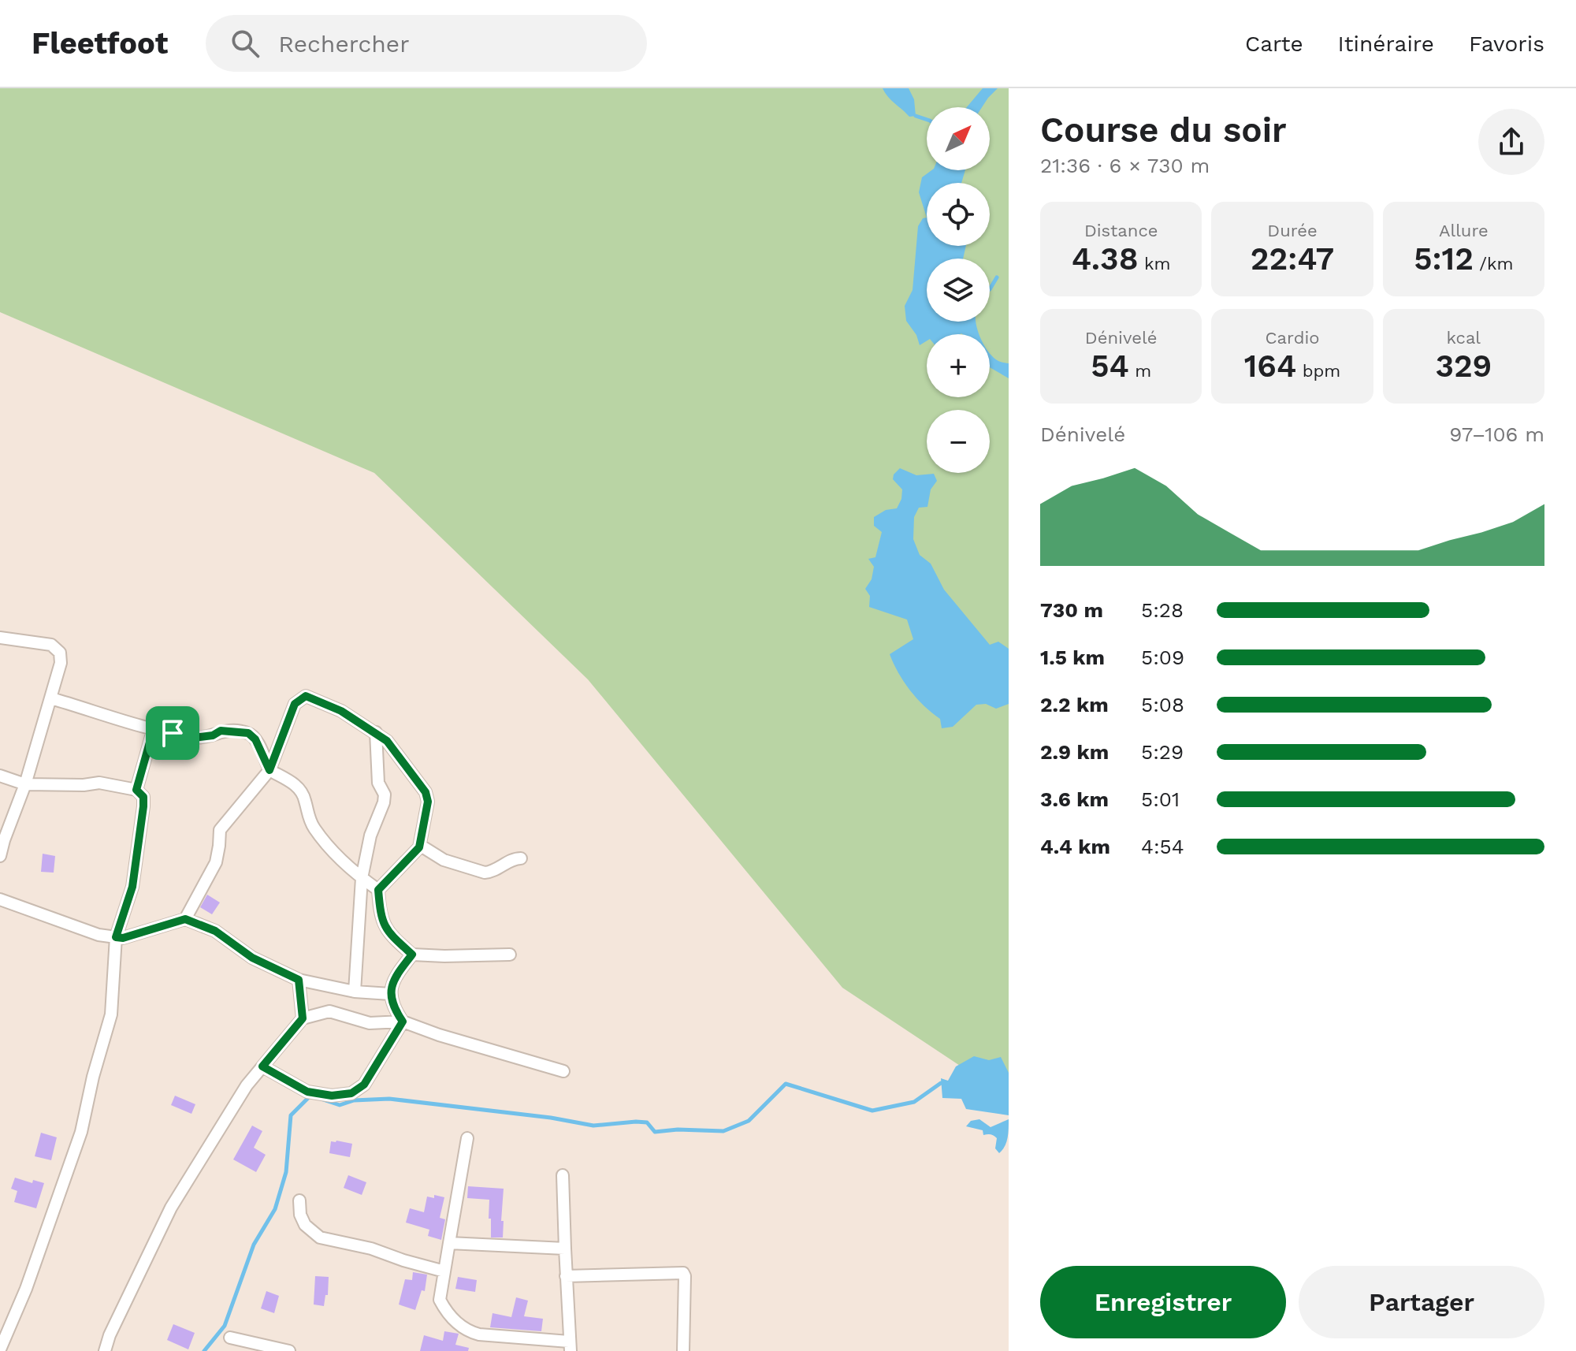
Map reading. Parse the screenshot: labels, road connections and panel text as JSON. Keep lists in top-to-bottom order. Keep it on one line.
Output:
{"north":"top right","page":{"header":"Fleetfoot","search":"Rechercher","nav":["Carte","Itinéraire","Favoris"],"heading":["Course du soir","21:36 · 6 × 730 m"],"map_buttons":["+","−"],"stats":[["Distance","4.38 km"],["Durée","22:47"],["Allure","5:12 /km"],["Dénivelé","54 m"],["Cardio","164 bpm"],["kcal","329"]],"chart":["Dénivelé","97–106 m"],"list":[{"name":"730 m","note":"5:28"},{"name":"1.5 km","note":"5:09"},{"name":"2.2 km","note":"5:08"},{"name":"2.9 km","note":"5:29"},{"name":"3.6 km","note":"5:01"},{"name":"4.4 km","note":"4:54"}],"buttons":["Enregistrer","Partager"]}}
